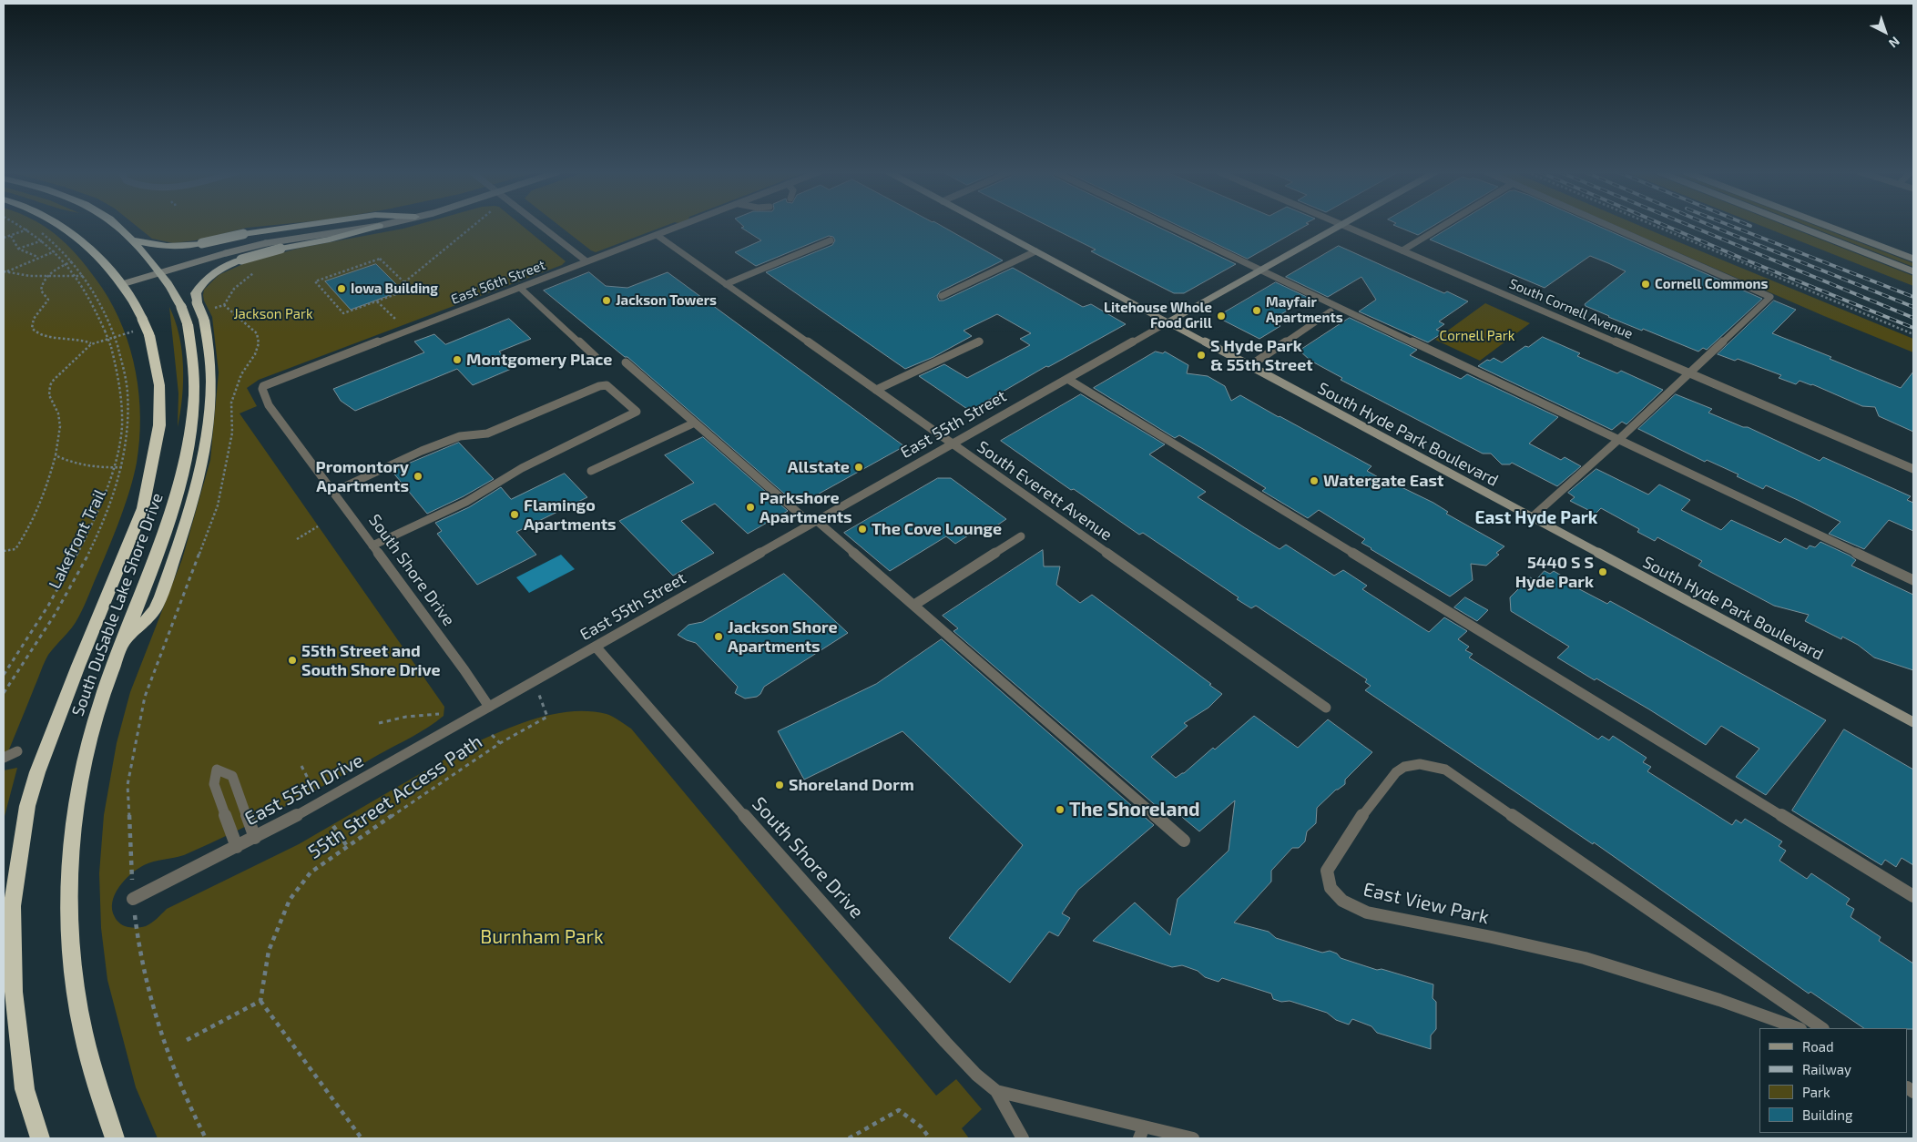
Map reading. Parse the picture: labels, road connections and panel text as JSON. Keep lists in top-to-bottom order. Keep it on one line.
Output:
{"streets":{"highway":["South DuSable Lake Shore Drive"],"main road":["East 55th Street","South Hyde Park Boulevard"],"street":["East 56th Street","South Cornell Avenue","South Everett Avenue","South Shore Drive","East 55th Drive","East View Park"],"path":["Lakefront Trail","55th Street Access Path"]},"crossings":[["East 56th Street","South Everett Avenue"],["East 56th Street","South Shore Drive"],["East 55th Street","South Hyde Park Boulevard"],["East 55th Street","South Everett Avenue"],["East 55th Street","South Shore Drive"],["East 55th Street","East 55th Drive"],["East 55th Street","55th Street Access Path"],["South Shore Drive","East 55th Drive"]],"districts":["East Hyde Park"],"parks":["Jackson Park","Cornell Park","Burnham Park"],"places":["Cornell Commons","Iowa Building","Jackson Towers","Mayfair Apartments","Litehouse Whole Food Grill","S Hyde Park & 55th Street","Montgomery Place","Allstate","Promontory Apartments","Watergate East","Parkshore Apartments","Flamingo Apartments","The Cove Lounge","5440 S S Hyde Park","Jackson Shore Apartments","55th Street and South Shore Drive","Shoreland Dorm","The Shoreland"],"legend":["Road","Railway","Park","Building"],"north":"bottom right"}
